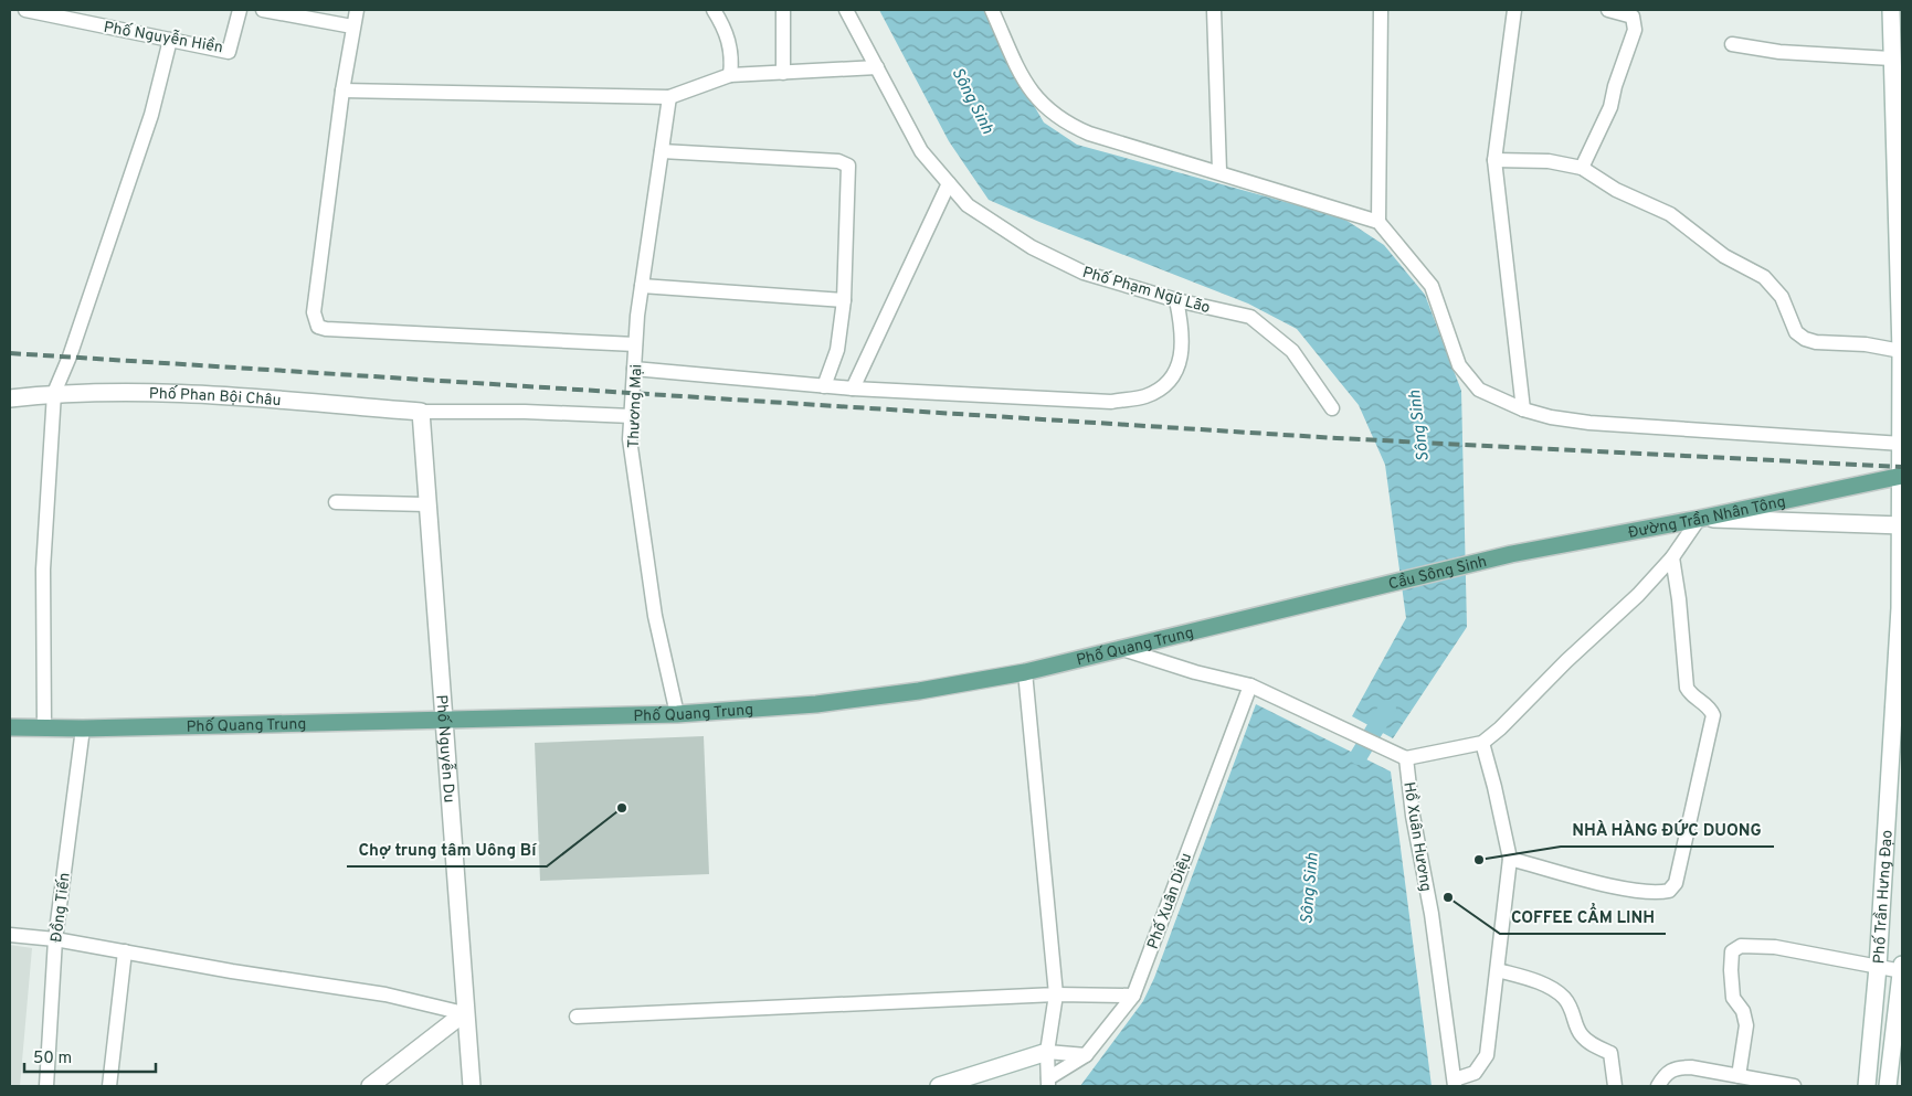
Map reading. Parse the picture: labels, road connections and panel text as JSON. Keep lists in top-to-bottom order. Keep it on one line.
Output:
{"streets":{"main road":["Đường Trần Nhân Tông","Cầu Sông Sinh","Phố Quang Trung"],"street":["Phố Nguyễn Hiền","Phố Phạm Ngũ Lão","Phố Phan Bội Châu","Thương Mại","Phố Nguyễn Du","Hồ Xuân Hương","Phố Trần Hưng Đạo","Phố Xuân Diệu","Đồng Tiến"]},"crossings":[["Phố Phan Bội Châu","Phố Nguyễn Du"],["Thương Mại","Phố Quang Trung"],["Đường Trần Nhân Tông","Cầu Sông Sinh"],["Đường Trần Nhân Tông","Phố Trần Hưng Đạo"],["Cầu Sông Sinh","Phố Quang Trung"],["Phố Quang Trung","Phố Nguyễn Du"],["Phố Quang Trung","Đồng Tiến"]],"water":["Sông Sinh"],"places":["Chợ trung tâm Uông Bí","NHÀ HÀNG ĐỨC DUONG","COFFEE CẨM LINH"],"scale_bar":"50 m"}
